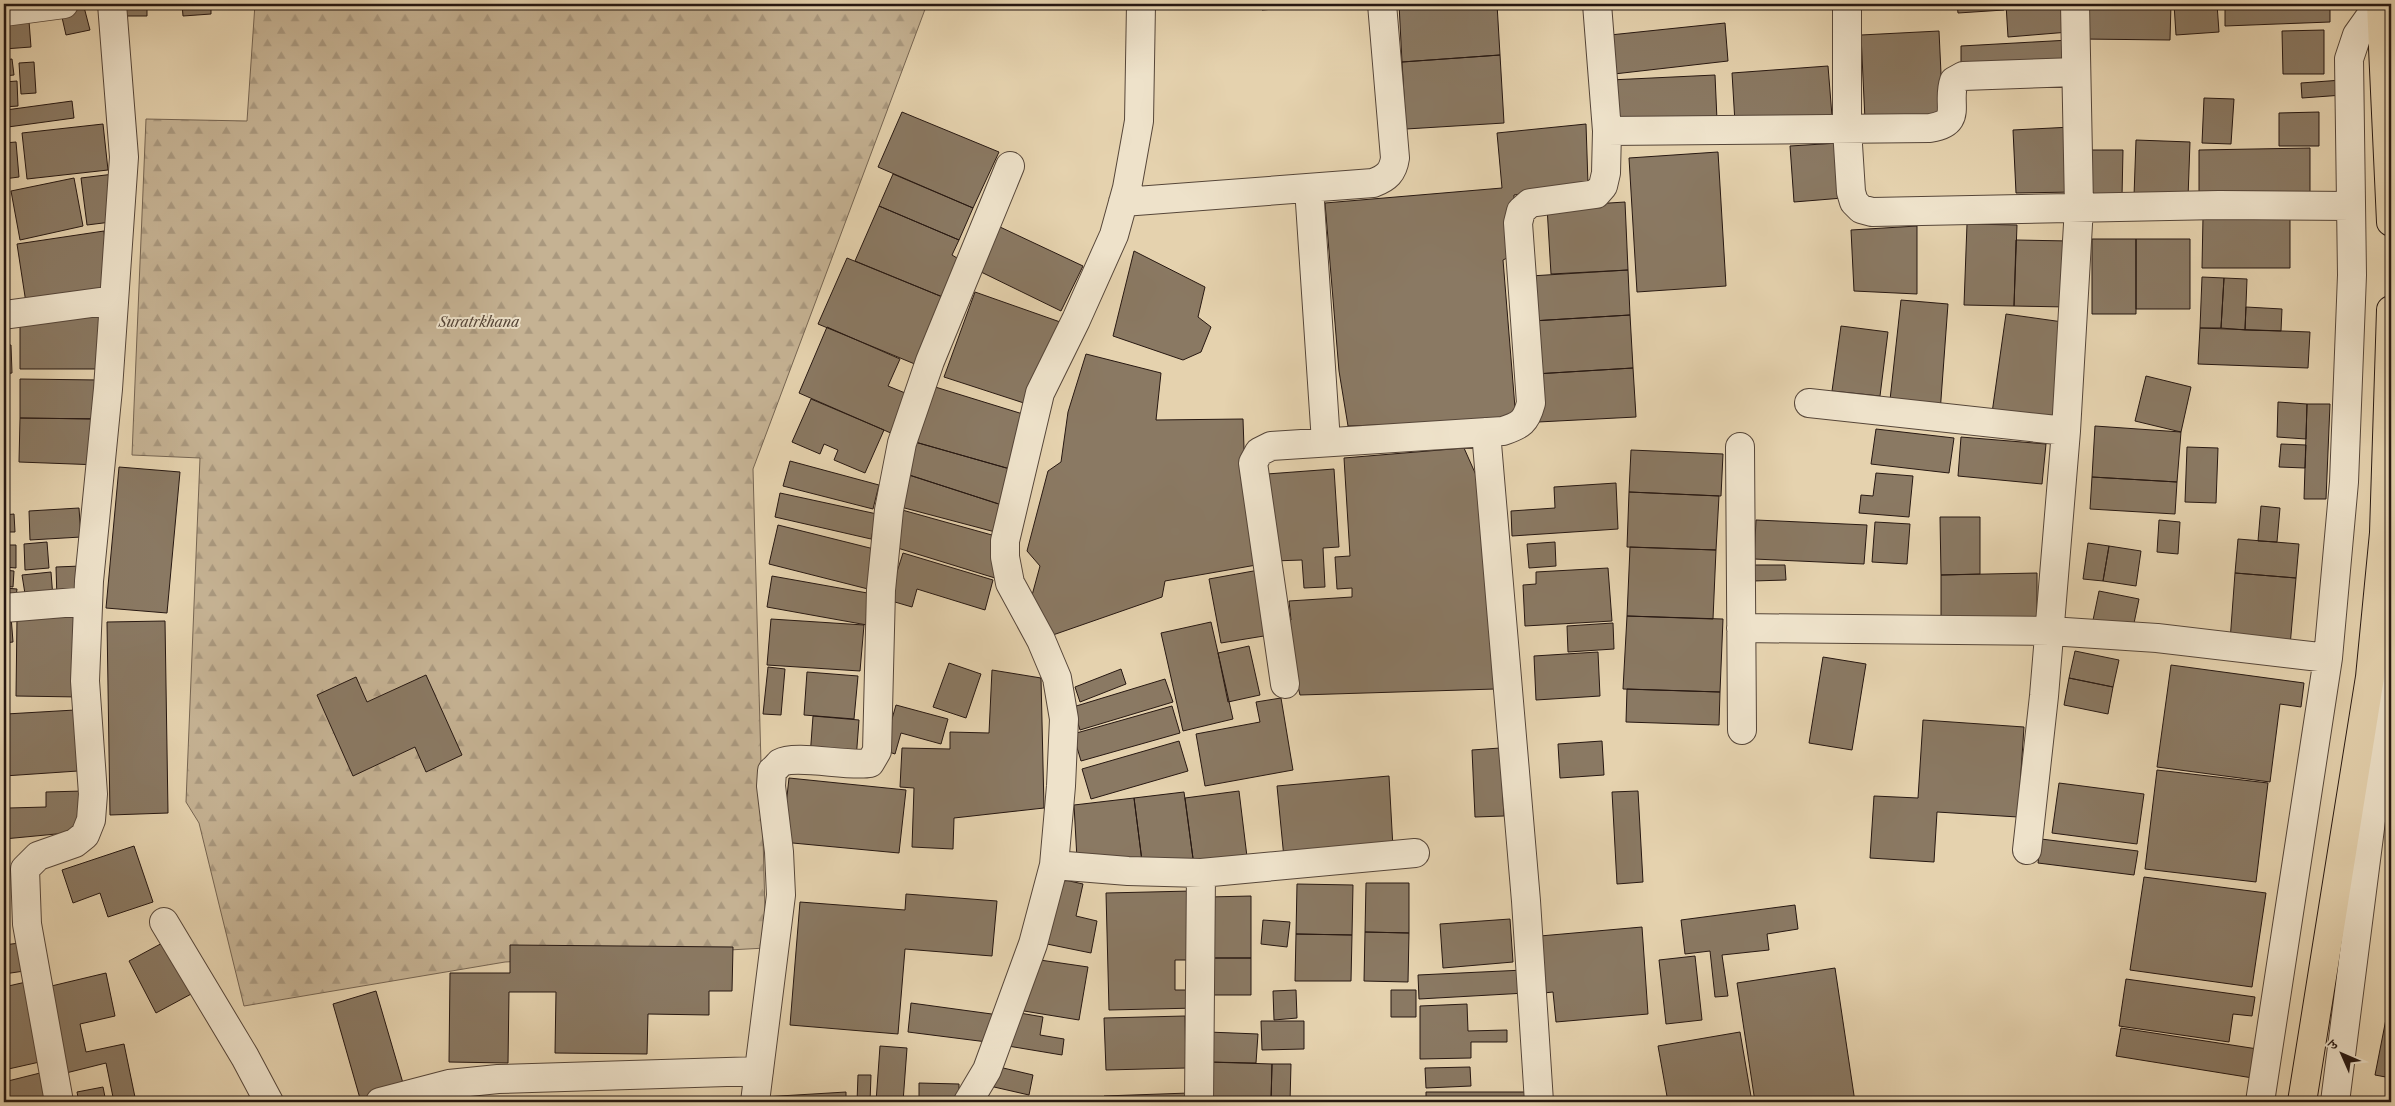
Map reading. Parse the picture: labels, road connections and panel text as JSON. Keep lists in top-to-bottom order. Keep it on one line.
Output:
{"parks":["Suratrkhana"],"north":"top left"}
